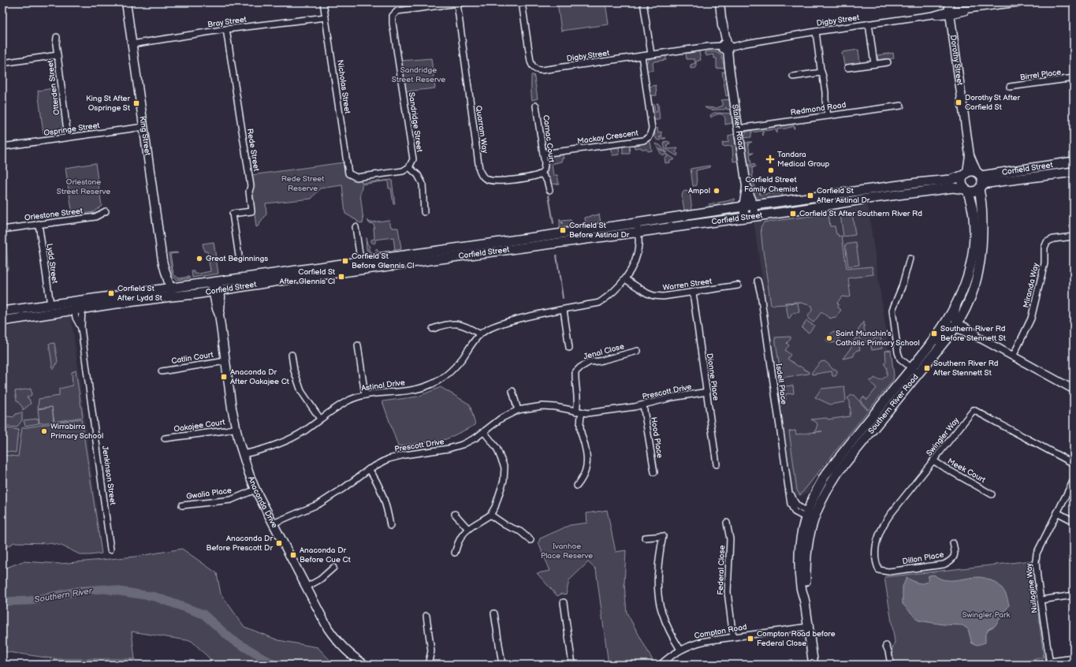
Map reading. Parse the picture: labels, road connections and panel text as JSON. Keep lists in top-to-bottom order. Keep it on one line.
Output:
{"streets":{"main road":["Dorothy Street","Stalker Road","King Street","Corfield Street","Southern River Road","Anaconda Drive"],"street":["Digby Street","Bray Street","Birrel Place","Nicholas Street","Otterden Street","Redmond Road","Sandridge Street","Ospringe Street","Quarram Way","Mackay Crescent","Carnac Court","Rede Street","Orlestone Street","Lydd Street","Warren Street","Miranda Way","Jenal Close","Catlin Court","Dionne Place","Isdell Place","Astinal Drive","Prescott Drive","Oakajee Court","Swingler Way","Hood Place","Meek Court","Jenkinson Street","Gwalia Place","Dillon Place","Federal Close","Nullagine Way","Compton Road"]},"crossings":[["Digby Street","Dorothy Street"],["Digby Street","Stalker Road"],["Digby Street","Mackay Crescent"],["Bray Street","Nicholas Street"],["Bray Street","King Street"],["Bray Street","Rede Street"],["Dorothy Street","Corfield Street"],["Dorothy Street","Southern River Road"],["Nicholas Street","Sandridge Street"],["Otterden Street","Ospringe Street"],["Redmond Road","Stalker Road"],["Sandridge Street","Quarram Way"],["Stalker Road","Corfield Street"],["Ospringe Street","King Street"],["Quarram Way","Carnac Court"],["King Street","Corfield Street"],["Mackay Crescent","Carnac Court"],["Corfield Street","Lydd Street"],["Corfield Street","Astinal Drive"],["Corfield Street","Southern River Road"],["Corfield Street","Jenkinson Street"],["Corfield Street","Anaconda Drive"],["Orlestone Street","Lydd Street"],["Warren Street","Dionne Place"],["Warren Street","Astinal Drive"],["Jenal Close","Prescott Drive"],["Catlin Court","Anaconda Drive"],["Dionne Place","Prescott Drive"],["Isdell Place","Southern River Road"],["Astinal Drive","Anaconda Drive"],["Prescott Drive","Hood Place"],["Prescott Drive","Anaconda Drive"],["Southern River Road","Compton Road"],["Oakajee Court","Anaconda Drive"],["Swingler Way","Meek Court"],["Swingler Way","Dillon Place"],["Gwalia Place","Anaconda Drive"],["Federal Close","Compton Road"]],"water":["Southern River"],"parks":["Sandridge Street Reserve","Rede Street Reserve","Orlestone Street Reserve","Ivanhoe Place Reserve","Swingler Park"],"places":{"transit":["Dorothy St After Corfield St","King St After Ospringe St","Corfield St After Astinal Dr","Corfield St After Southern River Rd","Corfield St Before Astinal Dr","Corfield St Before Glennis Cl","Corfield St After Glennis Cl","Corfield St After Lydd St","Southern River Rd Before Stennett St","Southern River Rd After Stennett St","Anaconda Dr After Oakajee Ct","Anaconda Dr Before Prescott Dr","Anaconda Dr Before Cue Ct","Compton Road before Federal Close"],"health":["Tandara Medical Group"],"other":["Corfield Street Family Chemist","Ampol","Great Beginnings","Saint Munchin’s Catholic Primary School","Wirrabirra Primary School"]}}
